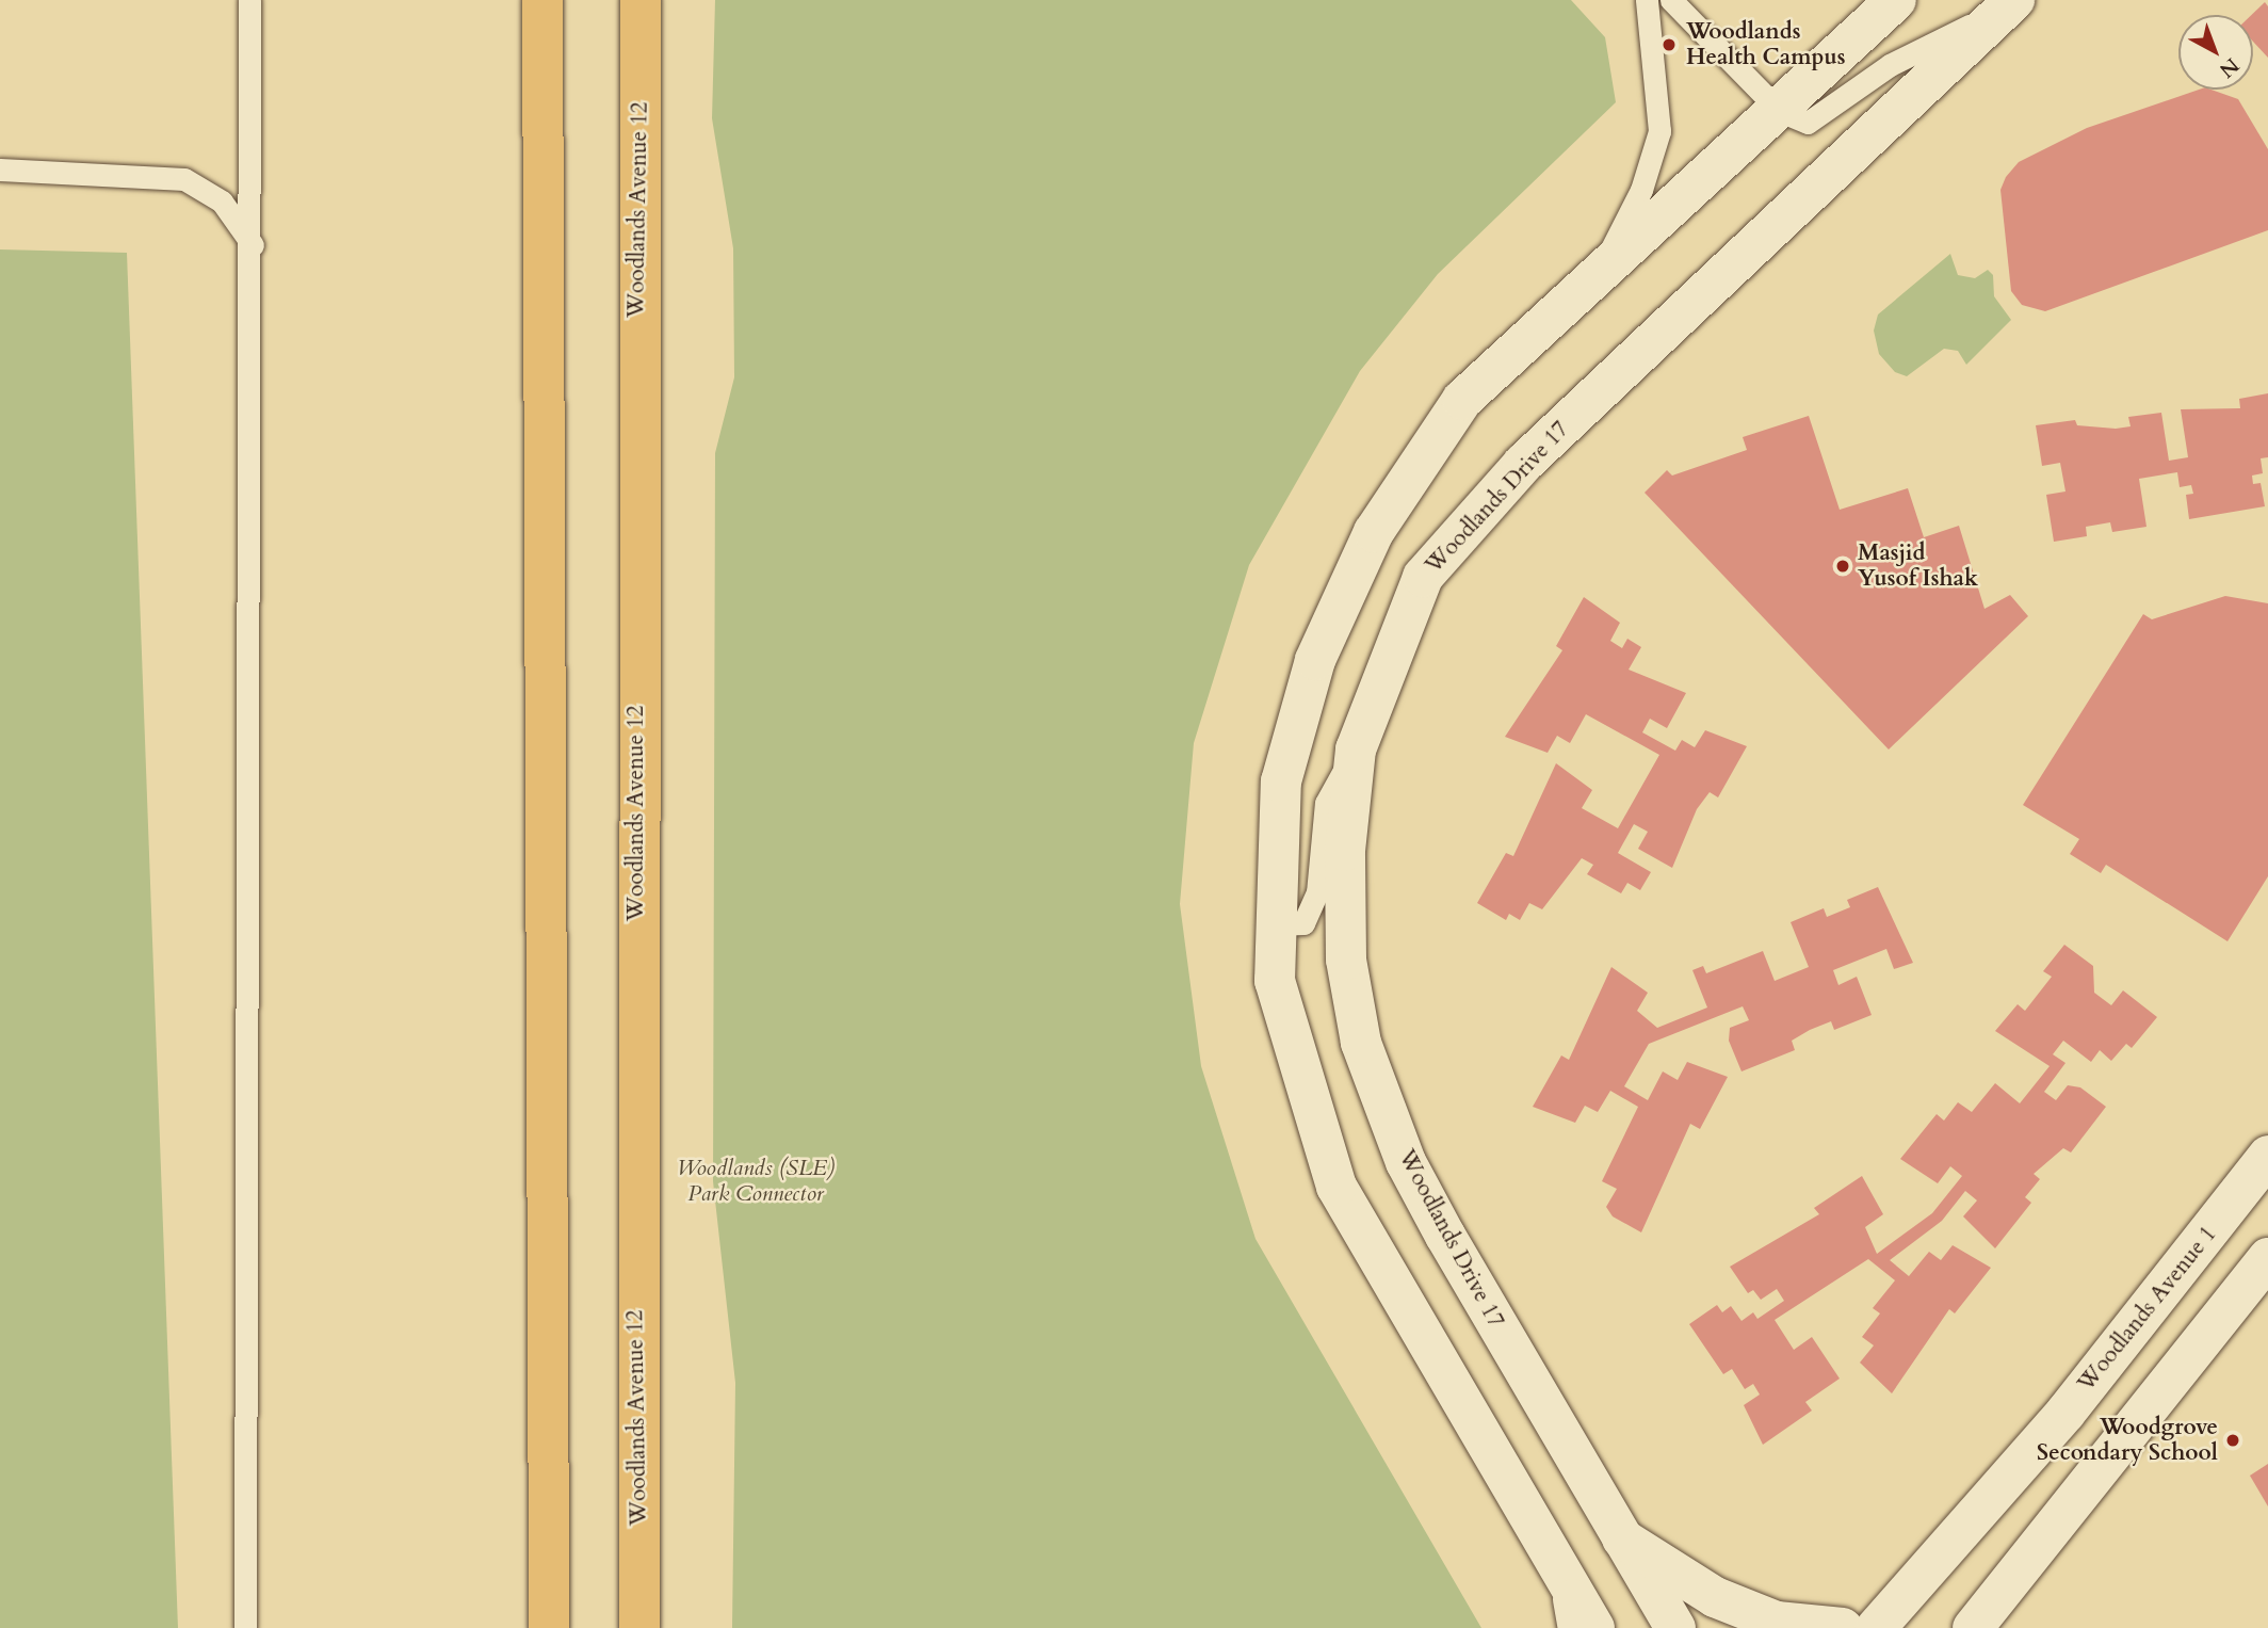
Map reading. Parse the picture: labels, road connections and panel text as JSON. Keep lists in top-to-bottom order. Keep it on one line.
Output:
{"streets":{"main road":["Woodlands Avenue 12"],"street":["Woodlands Drive 17","Woodlands Avenue 1"]},"parks":["Woodlands (SLE) Park Connector"],"places":["Woodlands Health Campus","Masjid Yusof Ishak","Woodgrove Secondary School"],"north":"bottom right"}
